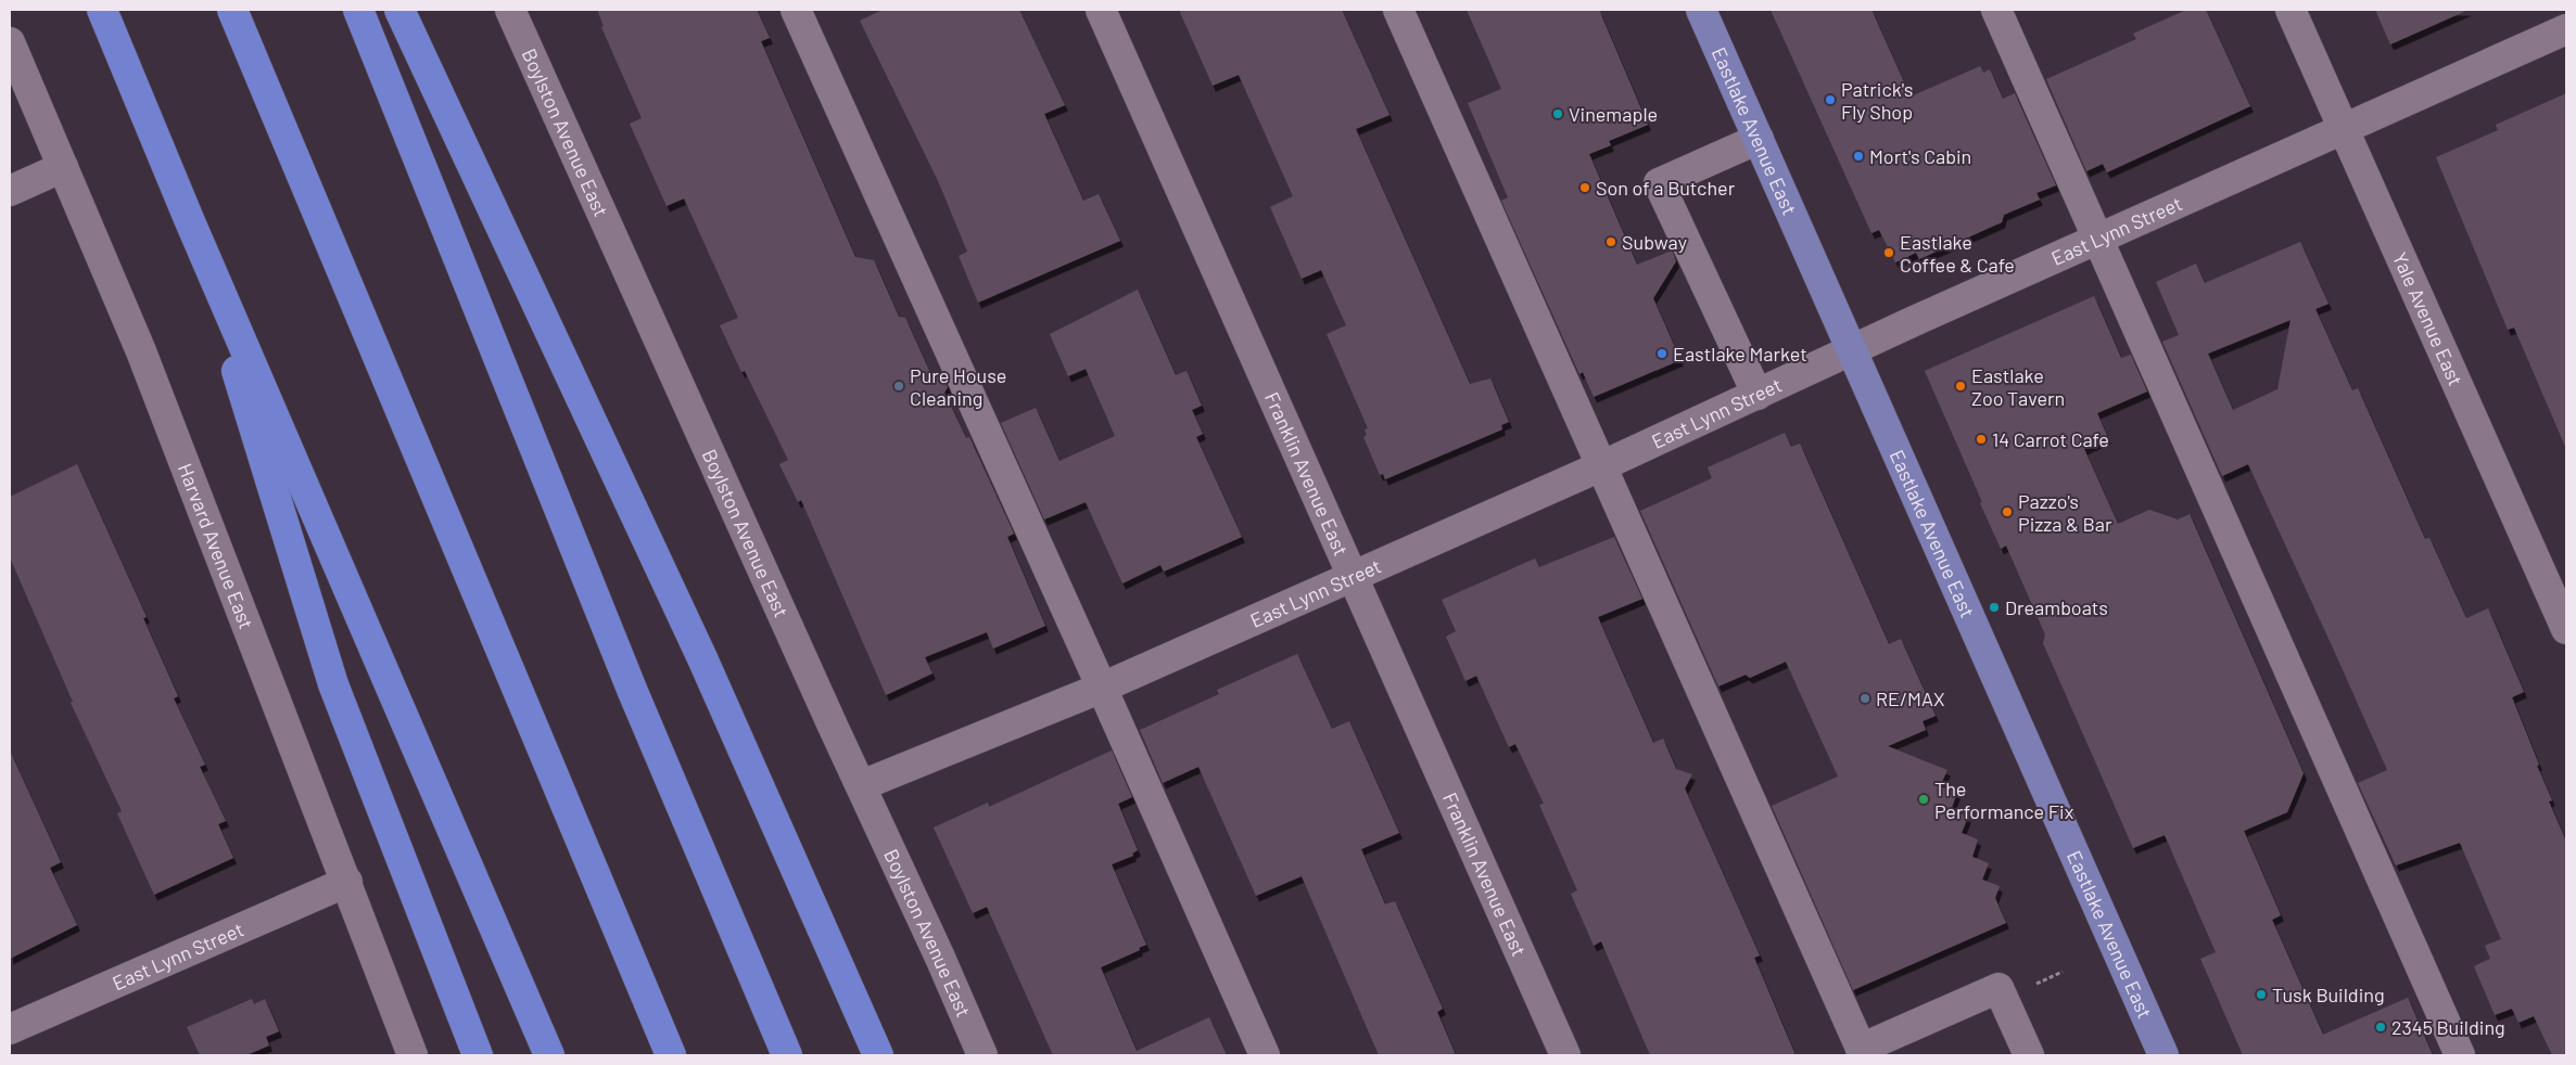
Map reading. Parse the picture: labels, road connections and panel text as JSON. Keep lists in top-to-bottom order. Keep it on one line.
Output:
{"streets":{"main road":["Eastlake Avenue East"],"street":["Boylston Avenue East","East Lynn Street","Yale Avenue East","Franklin Avenue East","Harvard Avenue East"]},"crossings":[["Eastlake Avenue East","East Lynn Street"],["Boylston Avenue East","East Lynn Street"],["East Lynn Street","Yale Avenue East"],["East Lynn Street","Franklin Avenue East"],["East Lynn Street","Harvard Avenue East"]],"places":["Patrick's Fly Shop","Vinemaple","Mort's Cabin","Son of a Butcher","Subway","Eastlake Coffee & Cafe","Eastlake Market","Pure House Cleaning","Eastlake Zoo Tavern","14 Carrot Cafe","Pazzo's Pizza & Bar","Dreamboats","RE/MAX","The Performance Fix","Tusk Building","2345 Building"]}
